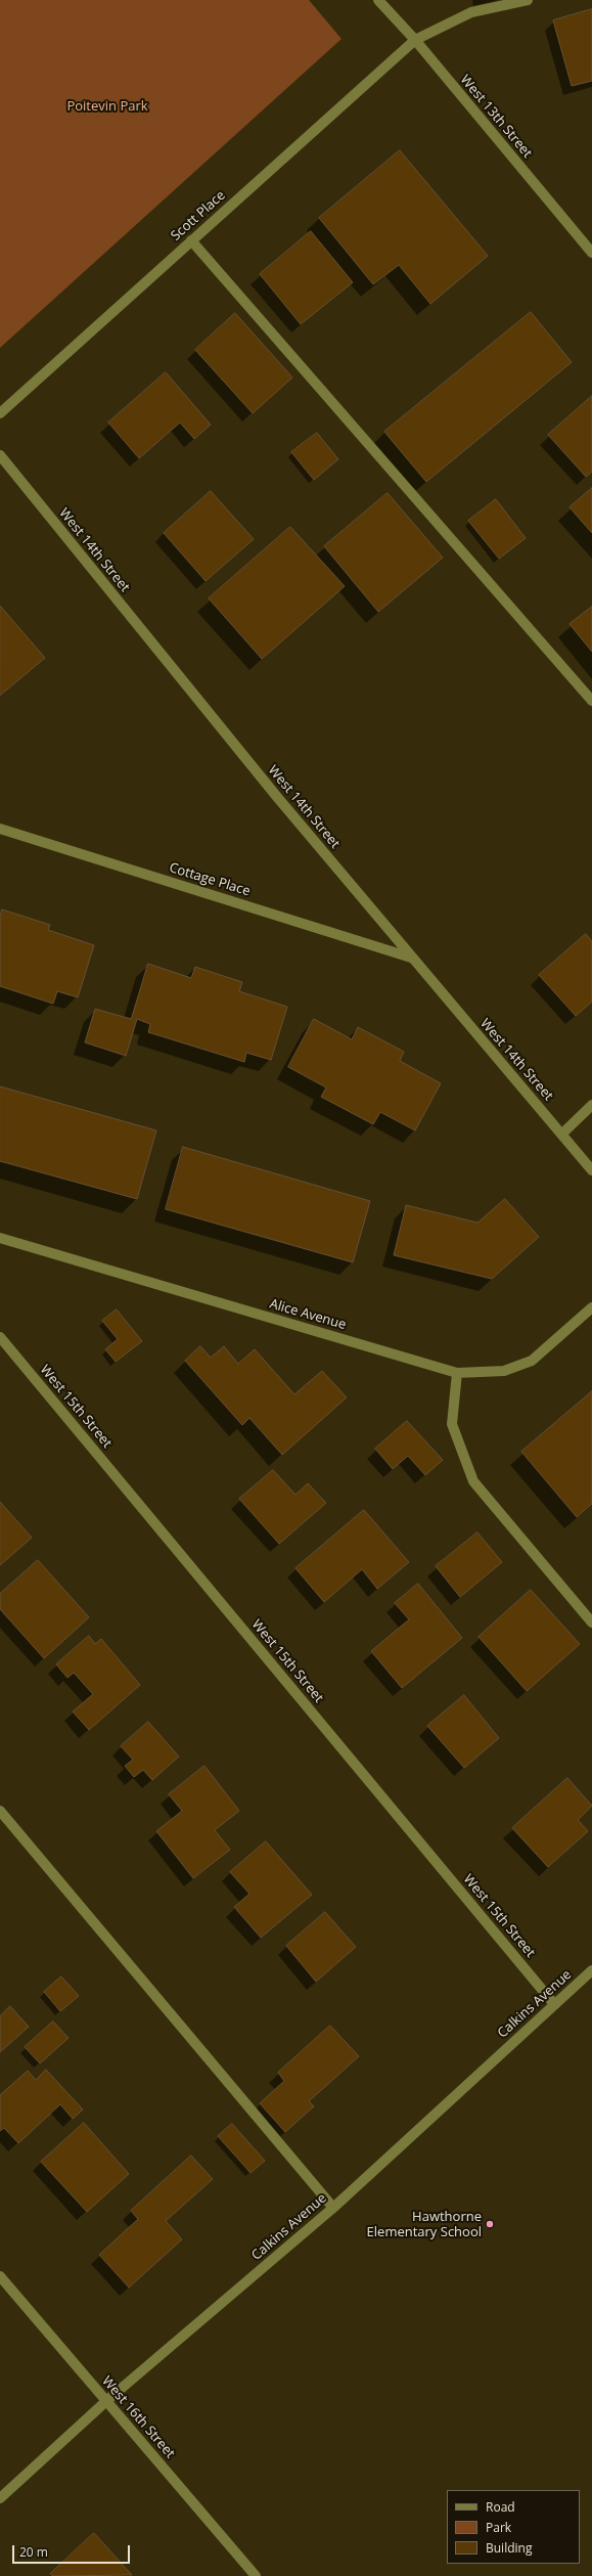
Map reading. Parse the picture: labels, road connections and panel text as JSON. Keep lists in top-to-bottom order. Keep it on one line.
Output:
{"streets":{"street":["West 13th Street","Scott Place","West 14th Street","Cottage Place","Alice Avenue","West 15th Street","Calkins Avenue","West 16th Street"]},"crossings":[["West 13th Street","Scott Place"],["West 14th Street","Cottage Place"],["West 15th Street","Calkins Avenue"],["Calkins Avenue","West 16th Street"]],"parks":["Poitevin Park"],"places":["Hawthorne Elementary School"],"legend":["Road","Park","Building"],"scale_bar":"20 m"}
